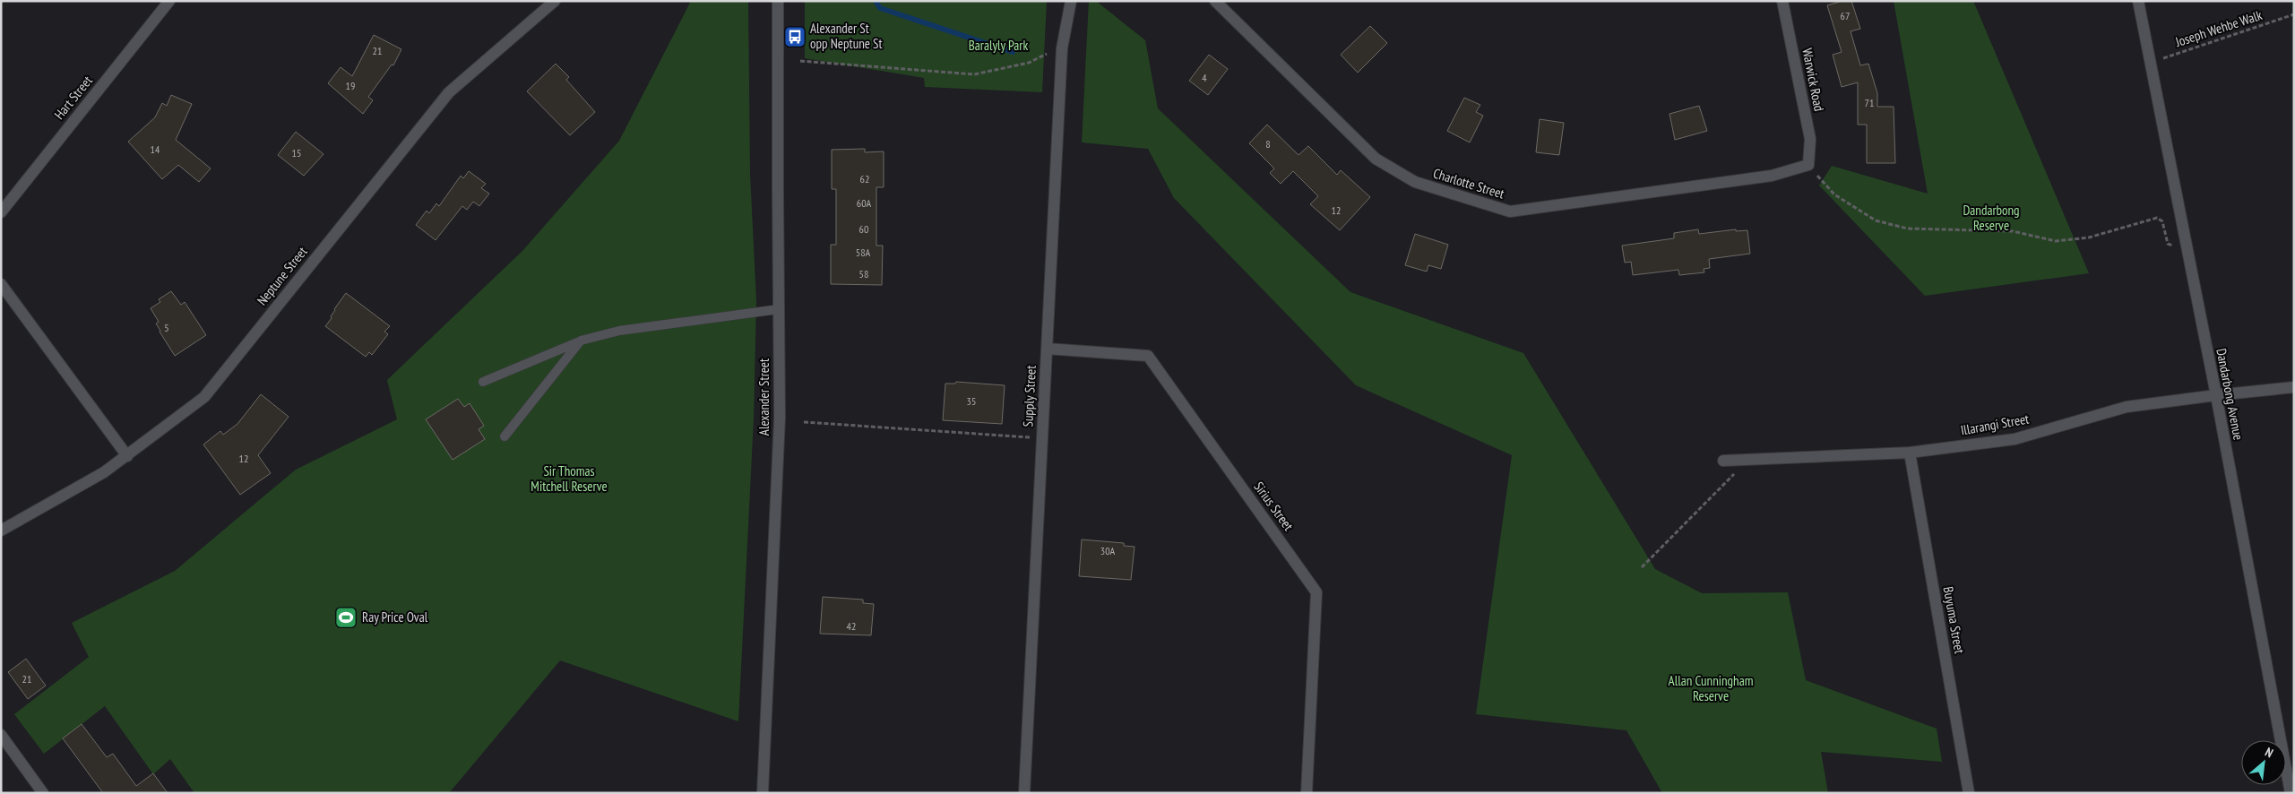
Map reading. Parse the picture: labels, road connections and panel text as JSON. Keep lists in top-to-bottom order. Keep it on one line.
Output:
{"streets":{"street":["Warwick Road","Hart Street","Charlotte Street","Neptune Street","Dandarbong Avenue","Supply Street","Alexander Street","Illarangi Street","Sirius Street","Buyuma Street"],"path":["Joseph Wehbe Walk"]},"crossings":[["Joseph Wehbe Walk","Dandarbong Avenue"],["Warwick Road","Charlotte Street"],["Dandarbong Avenue","Illarangi Street"],["Supply Street","Sirius Street"],["Illarangi Street","Buyuma Street"]],"parks":["Baralyly Park","Dandarbong Reserve","Sir Thomas Mitchell Reserve","Allan Cunningham Reserve"],"places":{"bus stop":["Alexander St opp Neptune St"],"sports":["Ray Price Oval"]},"house_numbers":["67","21","4","19","71","8","14","15","62","60A","12","60","58A","58","5","35","12","30A","42","21"],"north":"top right"}
